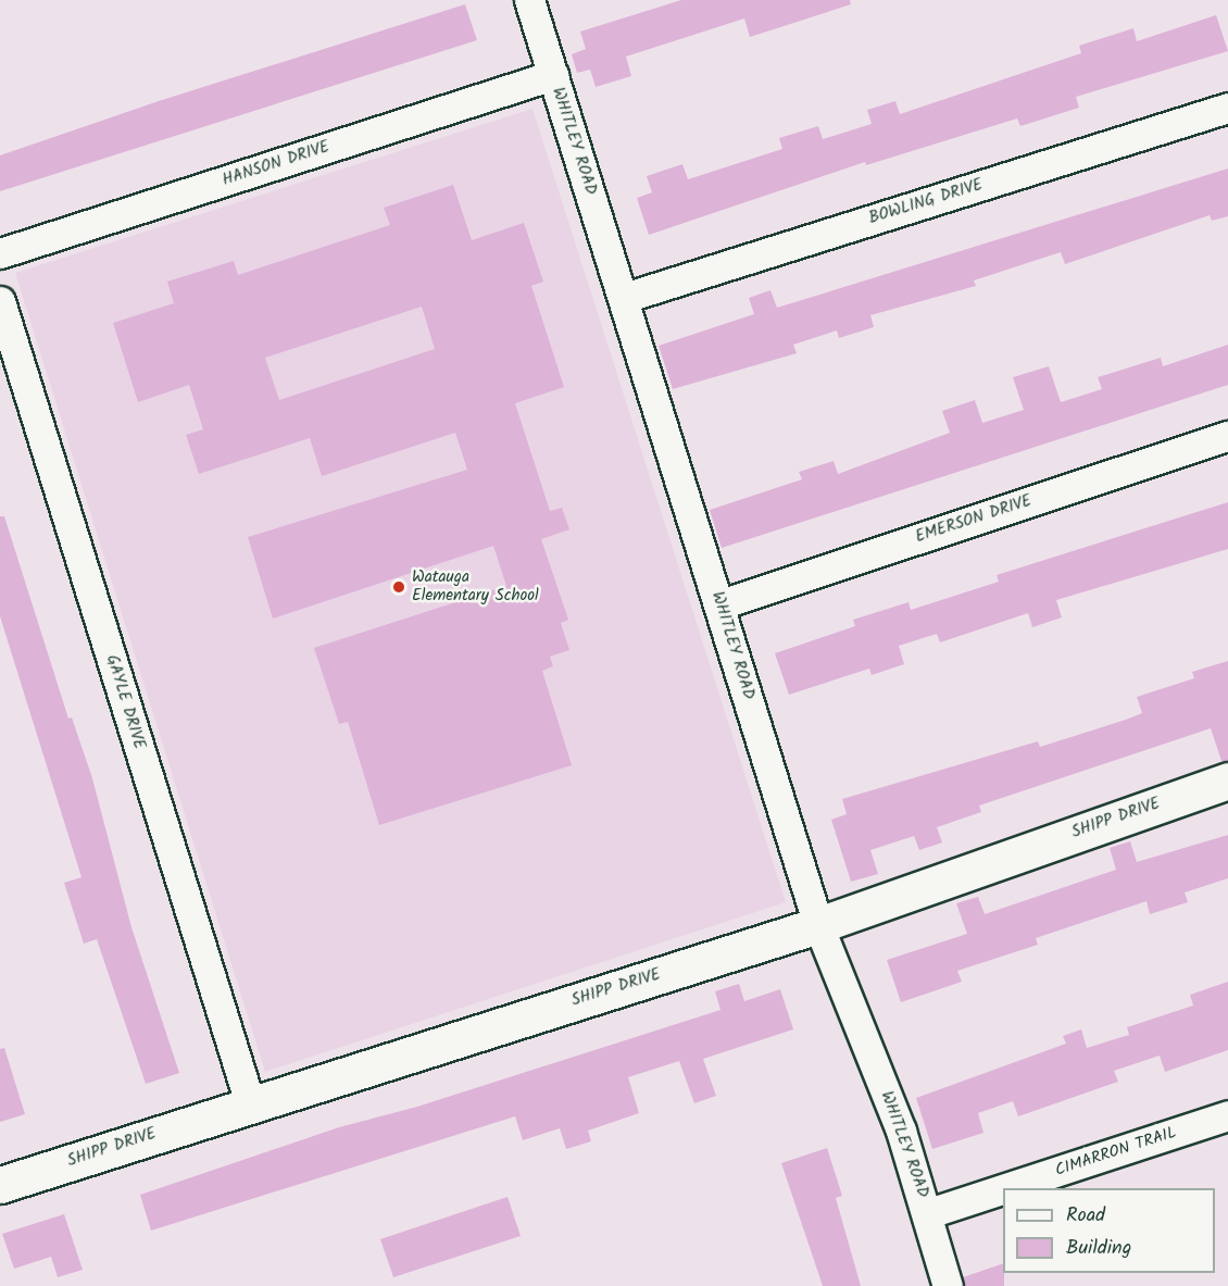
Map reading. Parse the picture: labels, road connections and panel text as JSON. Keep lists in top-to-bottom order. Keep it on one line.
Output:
{"streets":{"street":["WHITLEY ROAD","HANSON DRIVE","BOWLING DRIVE","EMERSON DRIVE","GAYLE DRIVE","SHIPP DRIVE","CIMARRON TRAIL"]},"crossings":[["WHITLEY ROAD","HANSON DRIVE"],["WHITLEY ROAD","BOWLING DRIVE"],["WHITLEY ROAD","EMERSON DRIVE"],["WHITLEY ROAD","SHIPP DRIVE"],["WHITLEY ROAD","CIMARRON TRAIL"],["GAYLE DRIVE","SHIPP DRIVE"]],"places":["Watauga Elementary School"],"legend":["Road","Building"]}
